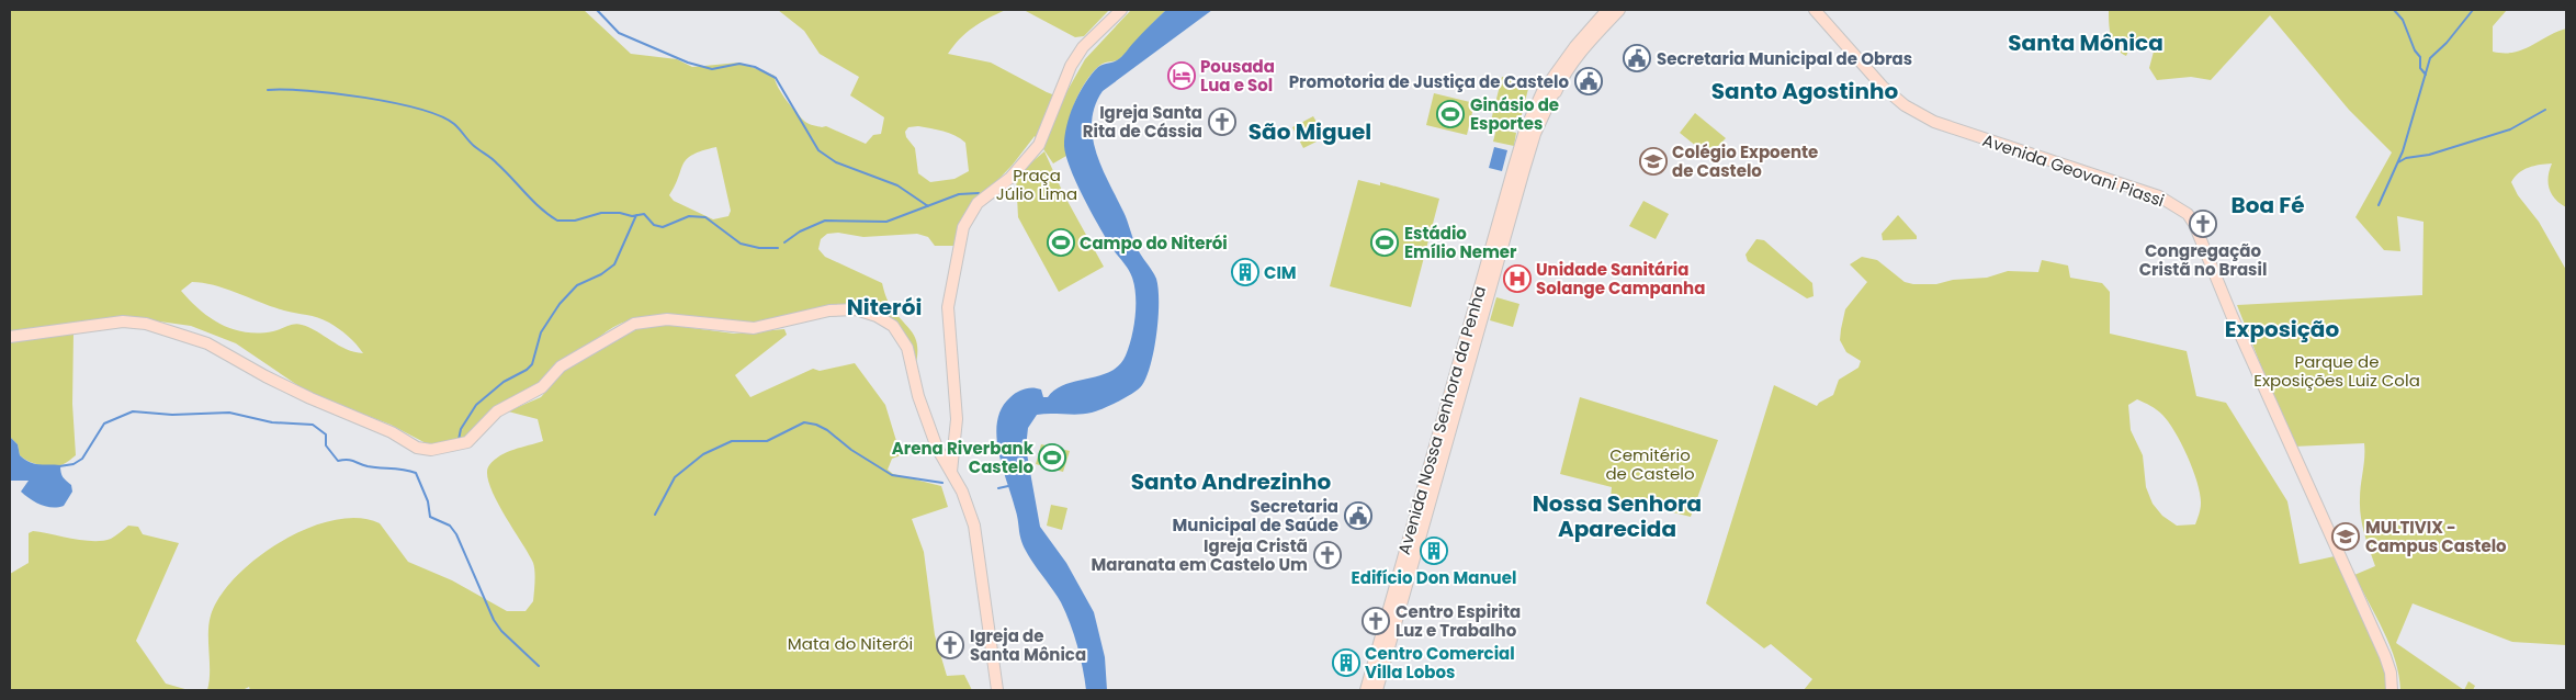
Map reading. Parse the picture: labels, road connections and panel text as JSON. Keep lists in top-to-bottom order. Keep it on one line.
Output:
{"streets":{"main road":["Avenida Geovani Piassi","Avenida Nossa Senhora da Penha"]},"districts":["Santa Mônica","Santo Agostinho","São Miguel","Boa Fé","Niterói","Exposição","Santo Andrezinho","Nossa Senhora Aparecida"],"parks":["Praça Júlio Lima","Parque de Exposições Luiz Cola","Cemitério de Castelo","Mata do Niterói"],"places":{"public building":["Secretaria Municipal de Obras","Promotoria de Justiça de Castelo","Secretaria Municipal de Saúde"],"hotel":["Pousada Lua e Sol"],"sports":["Ginásio de Esportes","Campo do Niterói","Estádio Emílio Nemer","Arena Riverbank Castelo"],"church":["Igreja Santa Rita de Cássia","Congregação Cristã no Brasil","Igreja Cristã Maranata em Castelo Um","Centro Espirita Luz e Trabalho","Igreja de Santa Mônica"],"school or university":["Colégio Expoente de Castelo","MULTIVIX - Campus Castelo"],"building":["CIM","Edifício Don Manuel","Centro Comercial Villa Lobos"],"hospital":["Unidade Sanitária Solange Campanha"]}}
